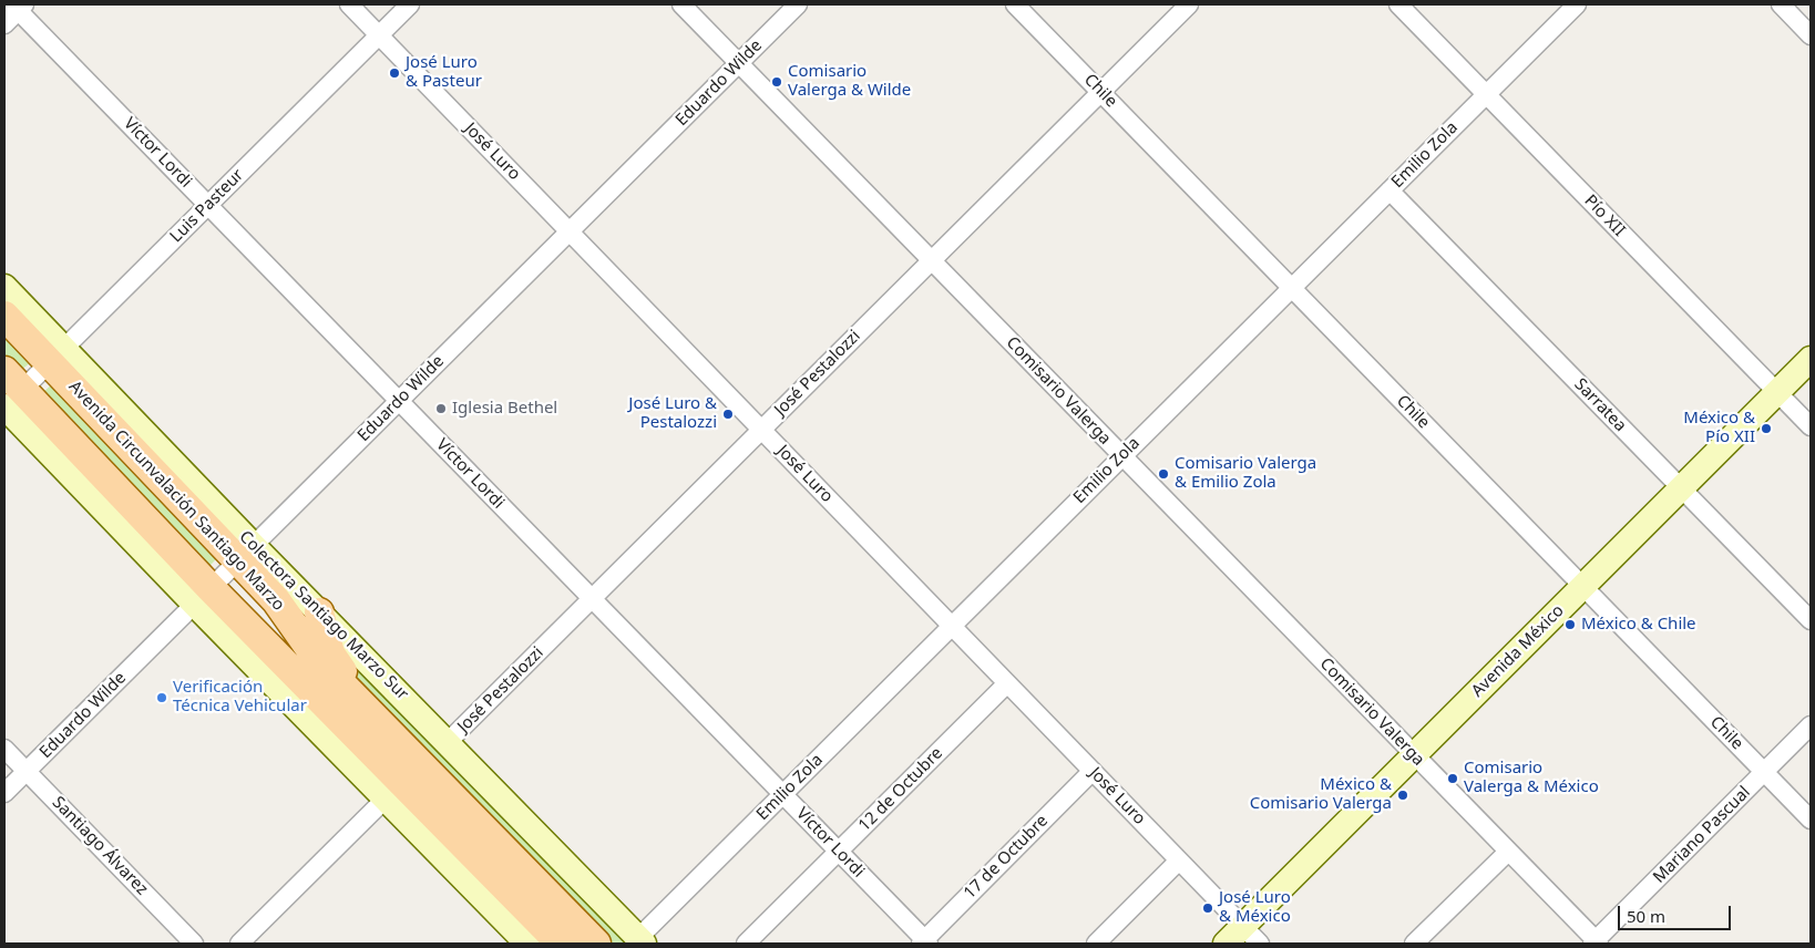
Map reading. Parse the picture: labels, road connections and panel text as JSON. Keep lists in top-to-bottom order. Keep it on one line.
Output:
{"streets":{"main road":["Avenida Circunvalación Santiago Marzo"],"street":["Eduardo Wilde","Chile","José Luro","Víctor Lordi","Emilio Zola","Luis Pasteur","Pío XII","José Pestalozzi","Comisario Valerga","Sarratea","Colectora Santiago Marzo Sur","Avenida México","12 de Octubre","Mariano Pascual","Santiago Álvarez","17 de Octubre"]},"crossings":[["Eduardo Wilde","José Luro"],["Eduardo Wilde","Víctor Lordi"],["Eduardo Wilde","Comisario Valerga"],["Eduardo Wilde","Avenida Circunvalación Santiago Marzo"],["Eduardo Wilde","Colectora Santiago Marzo Sur"],["Eduardo Wilde","Santiago Álvarez"],["Chile","Emilio Zola"],["Chile","José Pestalozzi"],["Chile","Avenida México"],["Chile","Mariano Pascual"],["José Luro","Emilio Zola"],["José Luro","Luis Pasteur"],["José Luro","José Pestalozzi"],["José Luro","Avenida México"],["José Luro","12 de Octubre"],["José Luro","17 de Octubre"],["Víctor Lordi","Emilio Zola"],["Víctor Lordi","Luis Pasteur"],["Víctor Lordi","José Pestalozzi"],["Víctor Lordi","12 de Octubre"],["Víctor Lordi","17 de Octubre"],["Emilio Zola","Pío XII"],["Emilio Zola","Comisario Valerga"],["Emilio Zola","Sarratea"],["Emilio Zola","Colectora Santiago Marzo Sur"],["Luis Pasteur","Avenida Circunvalación Santiago Marzo"],["Pío XII","Avenida México"],["José Pestalozzi","Comisario Valerga"],["José Pestalozzi","Colectora Santiago Marzo Sur"],["Comisario Valerga","Avenida México"],["Comisario Valerga","Mariano Pascual"],["Sarratea","Avenida México"],["Avenida Circunvalación Santiago Marzo","Colectora Santiago Marzo Sur"]],"places":["José Luro & Pasteur","Comisario Valerga & Wilde","Iglesia Bethel","José Luro & Pestalozzi","México & Pío XII","Comisario Valerga & Emilio Zola","México & Chile","Verificación Técnica Vehicular","Comisario Valerga & México","México & Comisario Valerga","José Luro & México"],"scale_bar":"50 m"}
